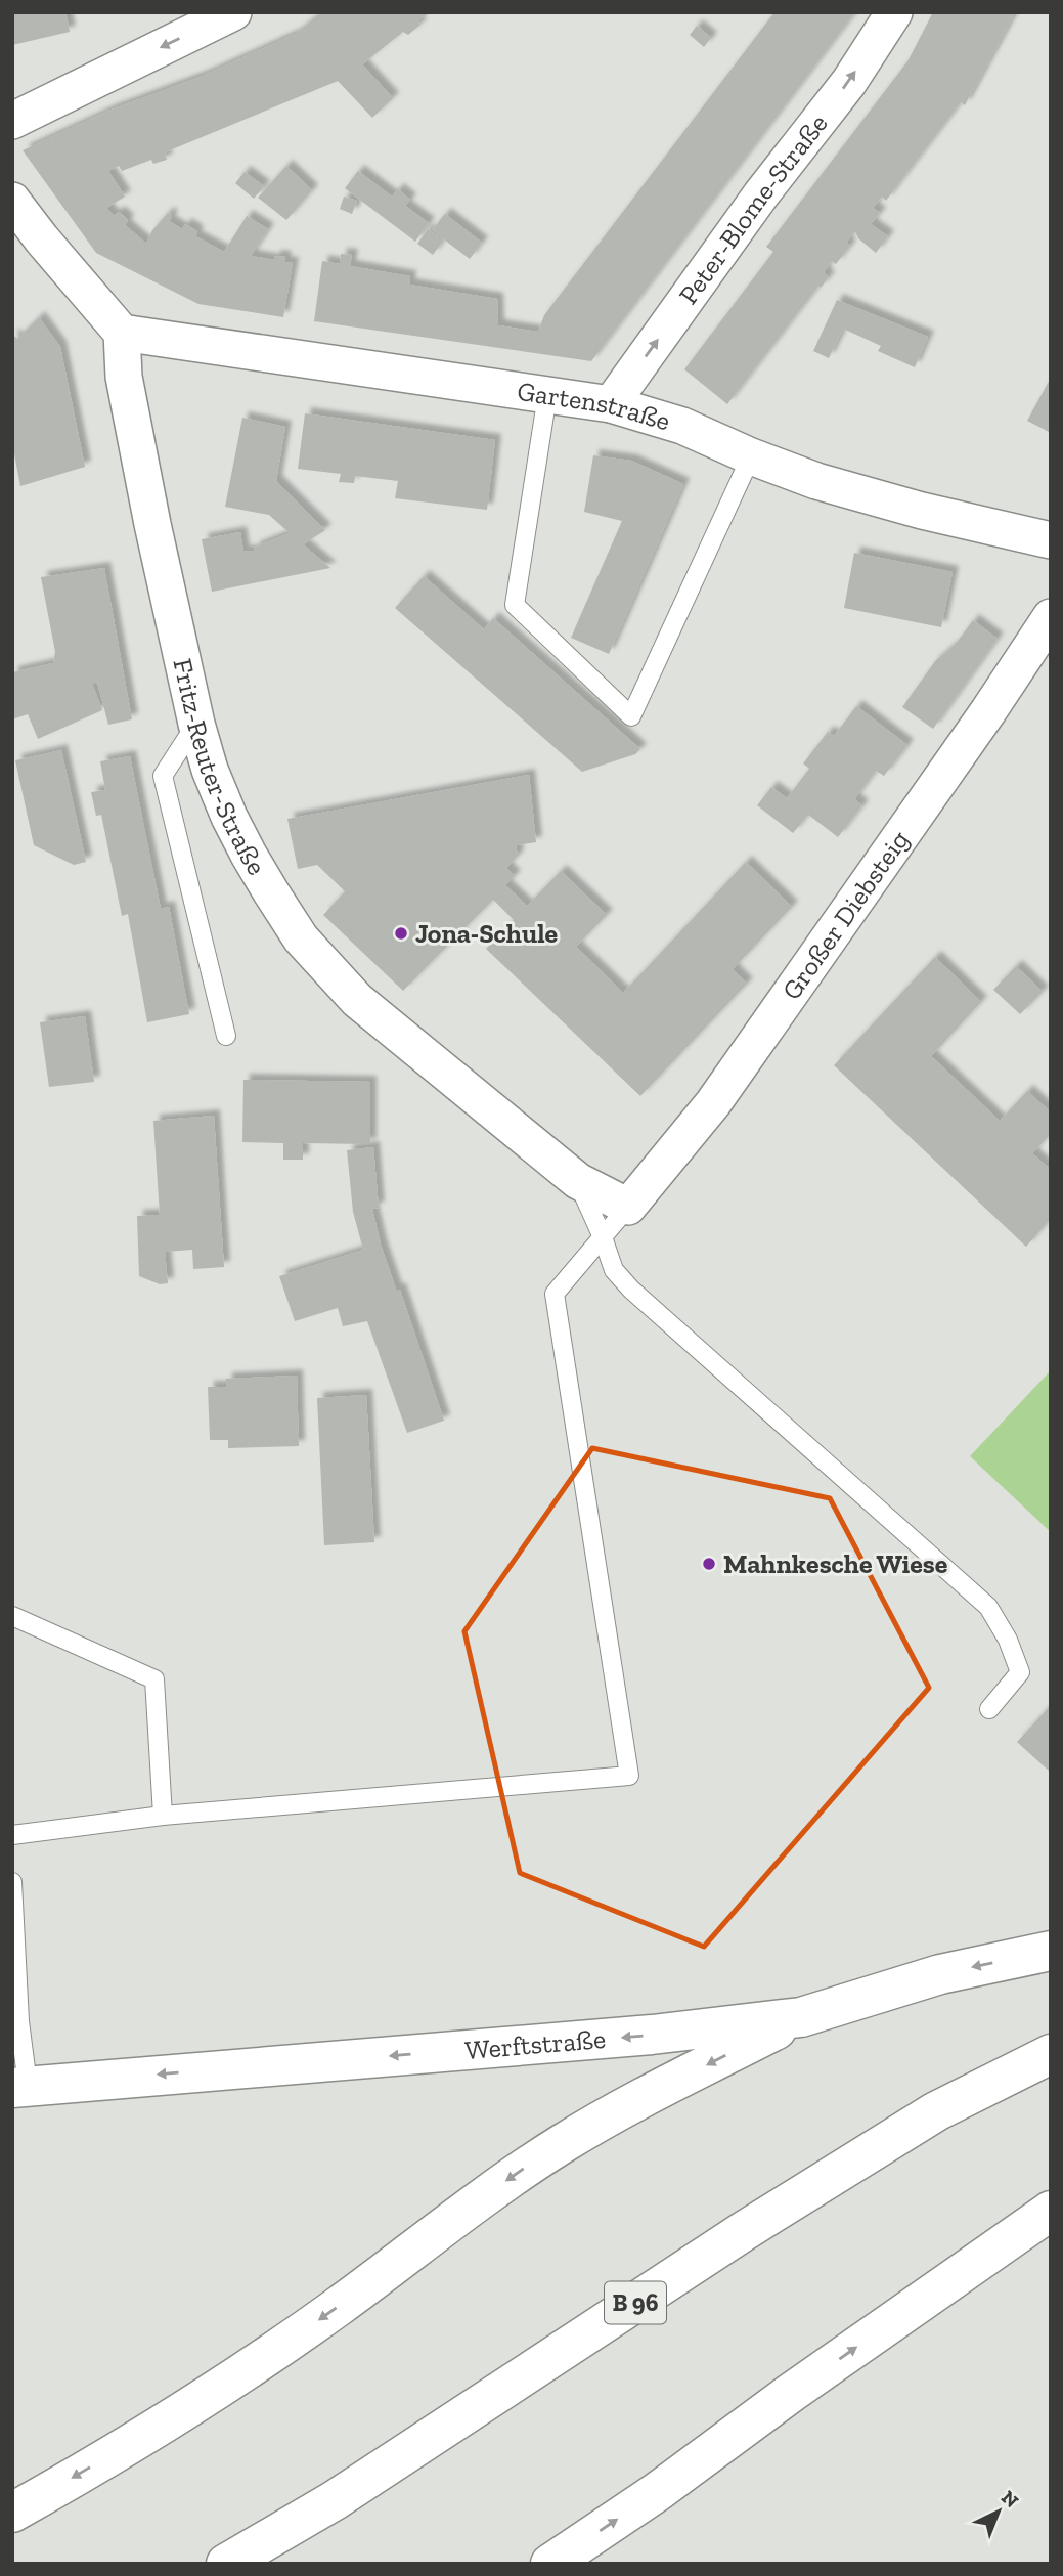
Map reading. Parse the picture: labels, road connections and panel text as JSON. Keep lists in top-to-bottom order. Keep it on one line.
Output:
{"streets":{"main road":["Werftstraße","B 96"],"street":["Peter-Blome-Straße","Gartenstraße","Fritz-Reuter-Straße","Großer Diebsteig"]},"crossings":[["Peter-Blome-Straße","Gartenstraße"],["Gartenstraße","Fritz-Reuter-Straße"],["Fritz-Reuter-Straße","Großer Diebsteig"]],"one_way":["Peter-Blome-Straße"],"places":["Jona-Schule","Mahnkesche Wiese"],"north":"top right"}
